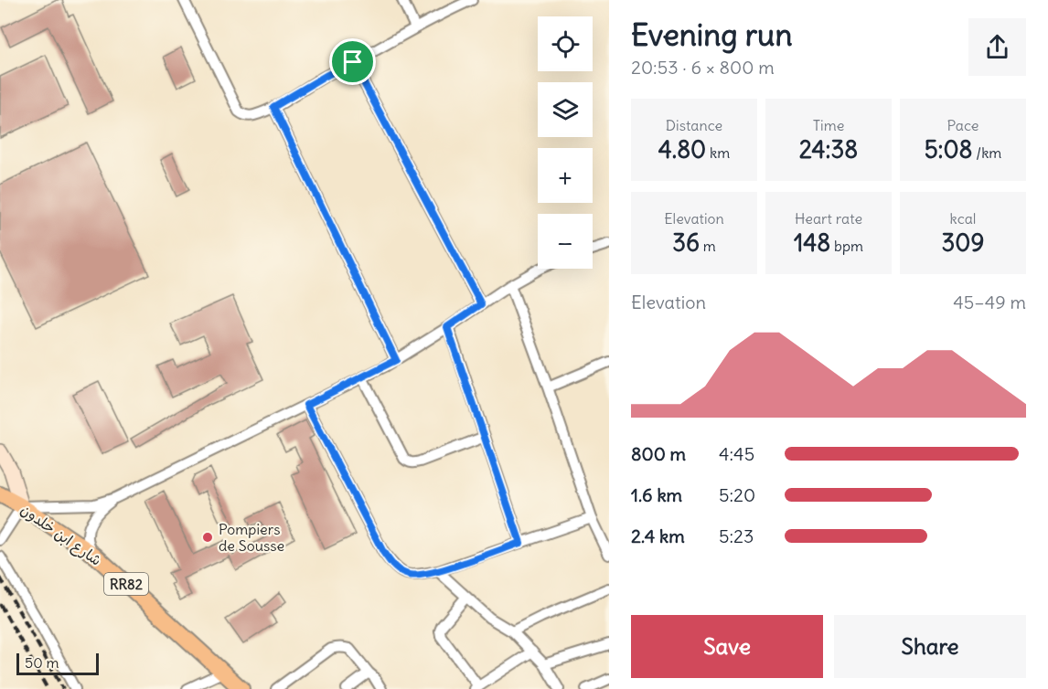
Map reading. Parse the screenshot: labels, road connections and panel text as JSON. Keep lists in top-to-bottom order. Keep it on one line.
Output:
{"streets":{"main road":["شارع ابن خلدون","RR82"]},"places":["Pompiers de Sousse"],"scale_bar":"50 m","page":{"heading":["Evening run","20:53 · 6 × 800 m"],"map_buttons":["+","−"],"stats":[["Distance","4.80 km"],["Time","24:38"],["Pace","5:08 /km"],["Elevation","36 m"],["Heart rate","148 bpm"],["kcal","309"]],"chart":["Elevation","45–49 m"],"list":[{"name":"800 m","note":"4:45"},{"name":"1.6 km","note":"5:20"},{"name":"2.4 km","note":"5:23"}],"buttons":["Save","Share"],"scale":"50 m"}}
